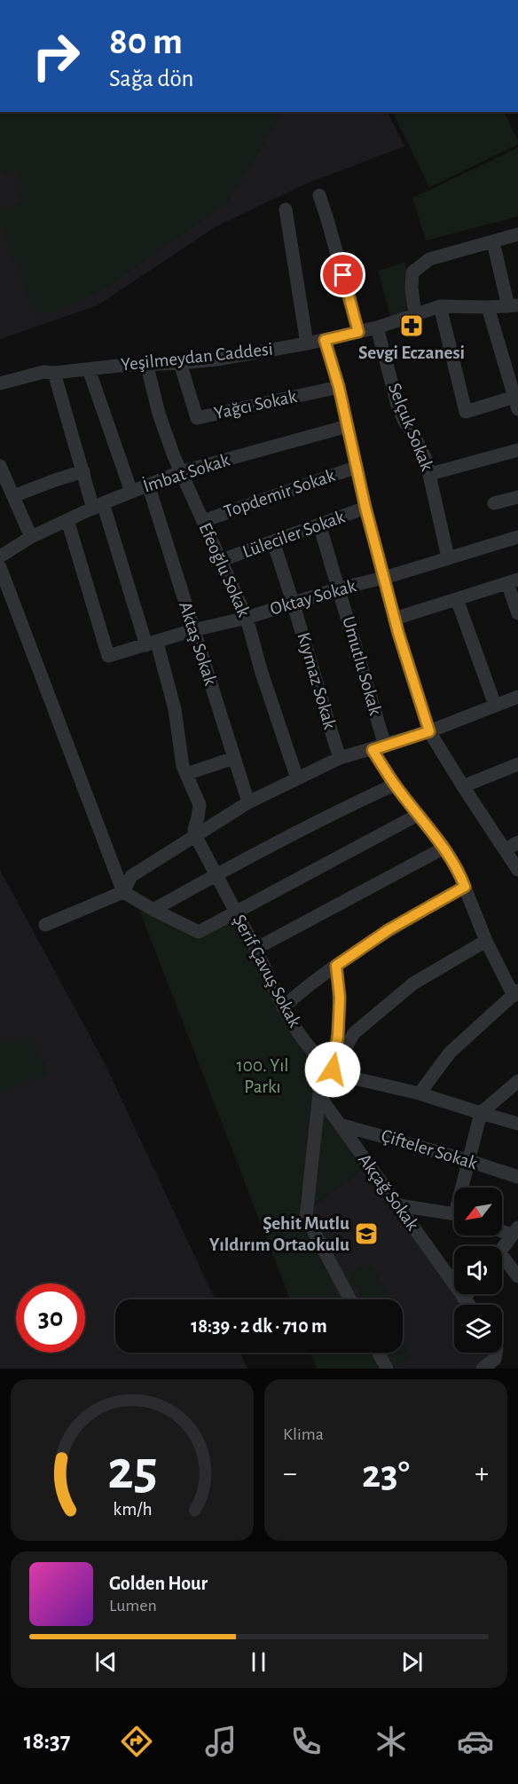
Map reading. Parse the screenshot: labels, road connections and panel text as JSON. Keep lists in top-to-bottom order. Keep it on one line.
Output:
{"streets":{"street":["Yeşilmeydan Caddesi","Yağcı Sokak","Selçuk Sokak","İmbat Sokak","Topdemir Sokak","Lüleciler Sokak","Efeoğlu Sokak","Oktay Sokak","Aktaş Sokak","Umutlu Sokak","Kıymaz Sokak","Şerif Çavuş Sokak","Çifteler Sokak","Akçağ Sokak"]},"crossings":[["Yeşilmeydan Caddesi","Yağcı Sokak"],["Yeşilmeydan Caddesi","Selçuk Sokak"],["Yeşilmeydan Caddesi","Efeoğlu Sokak"],["Selçuk Sokak","Oktay Sokak"],["İmbat Sokak","Efeoğlu Sokak"],["İmbat Sokak","Oktay Sokak"],["İmbat Sokak","Aktaş Sokak"],["Topdemir Sokak","Efeoğlu Sokak"],["Lüleciler Sokak","Efeoğlu Sokak"],["Lüleciler Sokak","Umutlu Sokak"],["Lüleciler Sokak","Kıymaz Sokak"],["Efeoğlu Sokak","Oktay Sokak"],["Oktay Sokak","Aktaş Sokak"],["Oktay Sokak","Umutlu Sokak"],["Oktay Sokak","Kıymaz Sokak"],["Çifteler Sokak","Akçağ Sokak"]],"parks":["100. Yıl Parkı"],"places":{"pharmacy":["Sevgi Eczanesi"],"school or university":["Şehit Mutlu Yıldırım Ortaokulu"]},"north":"bottom left","page":{"turn":["80 m","Sağa dön"],"limit":"30","trip":"18:39 · 2 dk · 710 m","tile":"Klima","heat":["−","23°","+"],"song":["Golden Hour","Lumen"],"tabs":"18:37","gauge":["25","km/h"]}}
